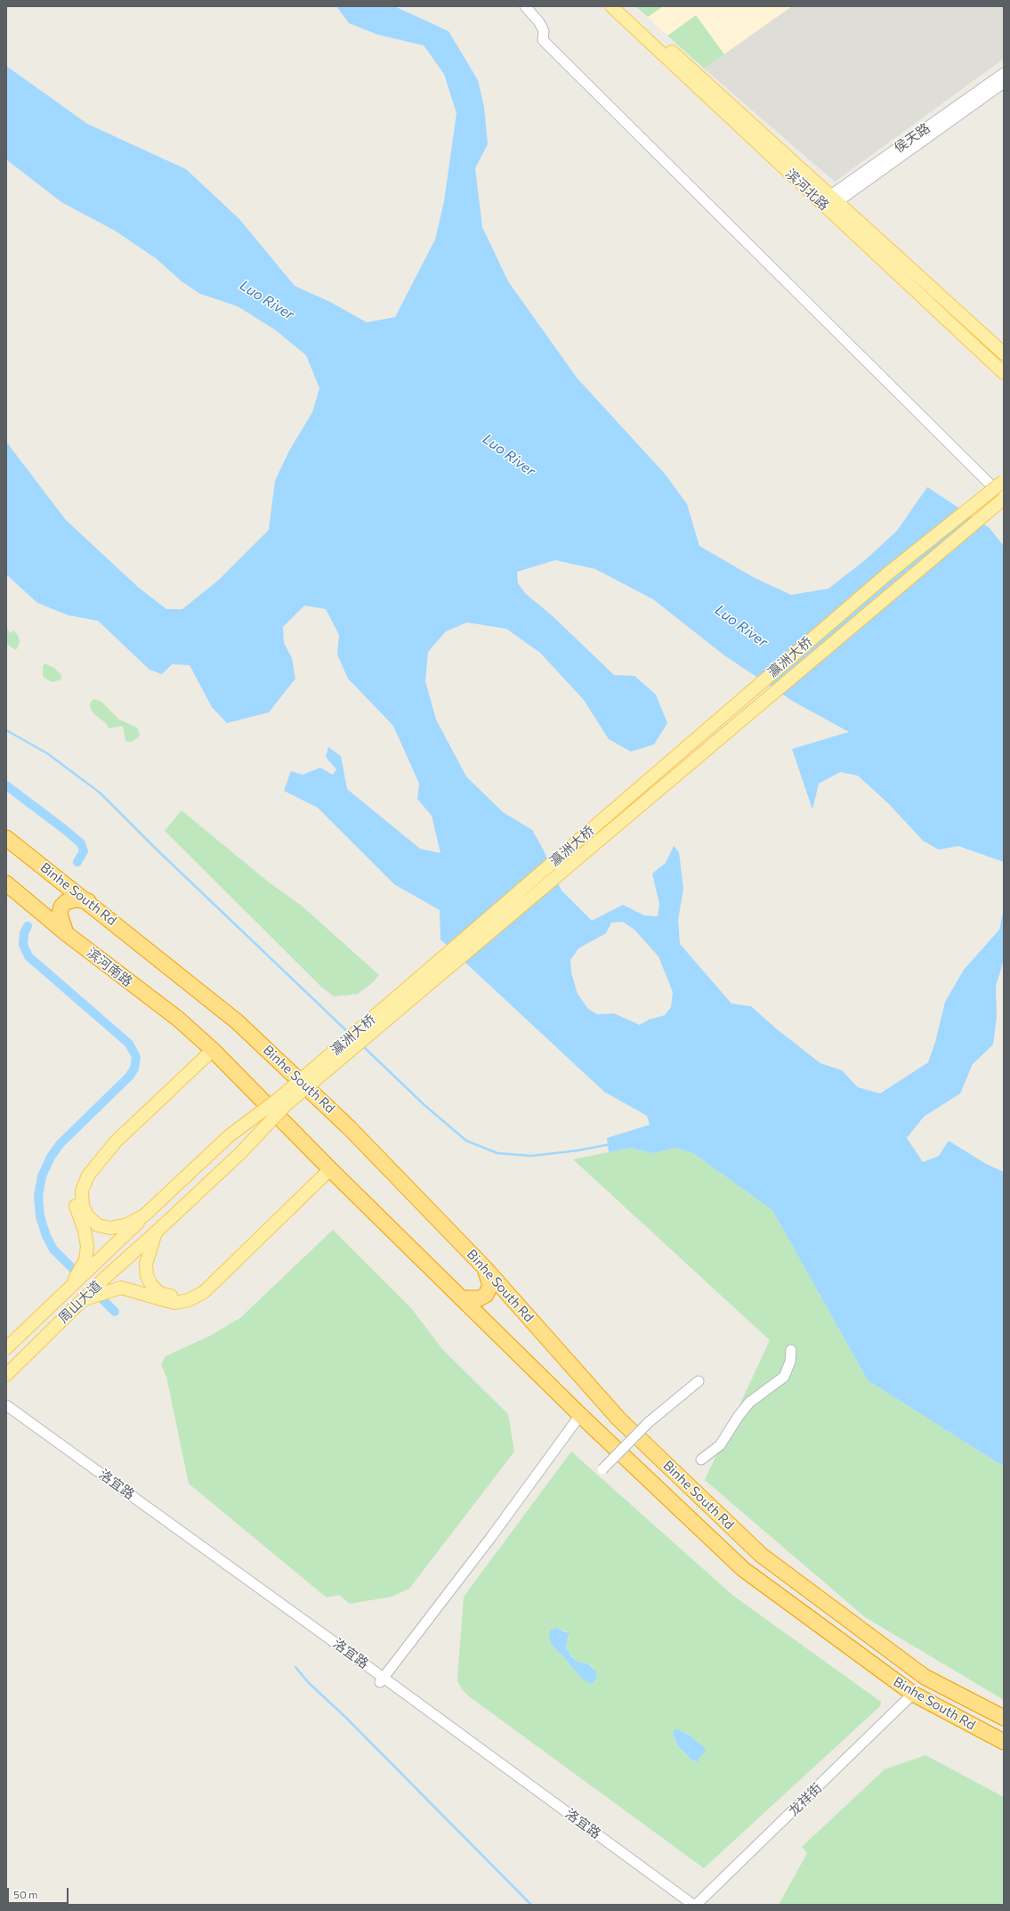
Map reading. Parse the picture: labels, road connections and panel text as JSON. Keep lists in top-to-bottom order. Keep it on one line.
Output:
{"streets":{"highway":["Binhe South Rd","滨河南路"],"main road":["滨河北路","瀛洲大桥","周山大道"],"street":["侯天路","洛宜路","龙祥街"]},"crossings":[["侯天路","滨河北路"],["瀛洲大桥","周山大道"],["Binhe South Rd","滨河南路"],["Binhe South Rd","龙祥街"]],"water":["Luo River"],"scale_bar":"50 m"}
